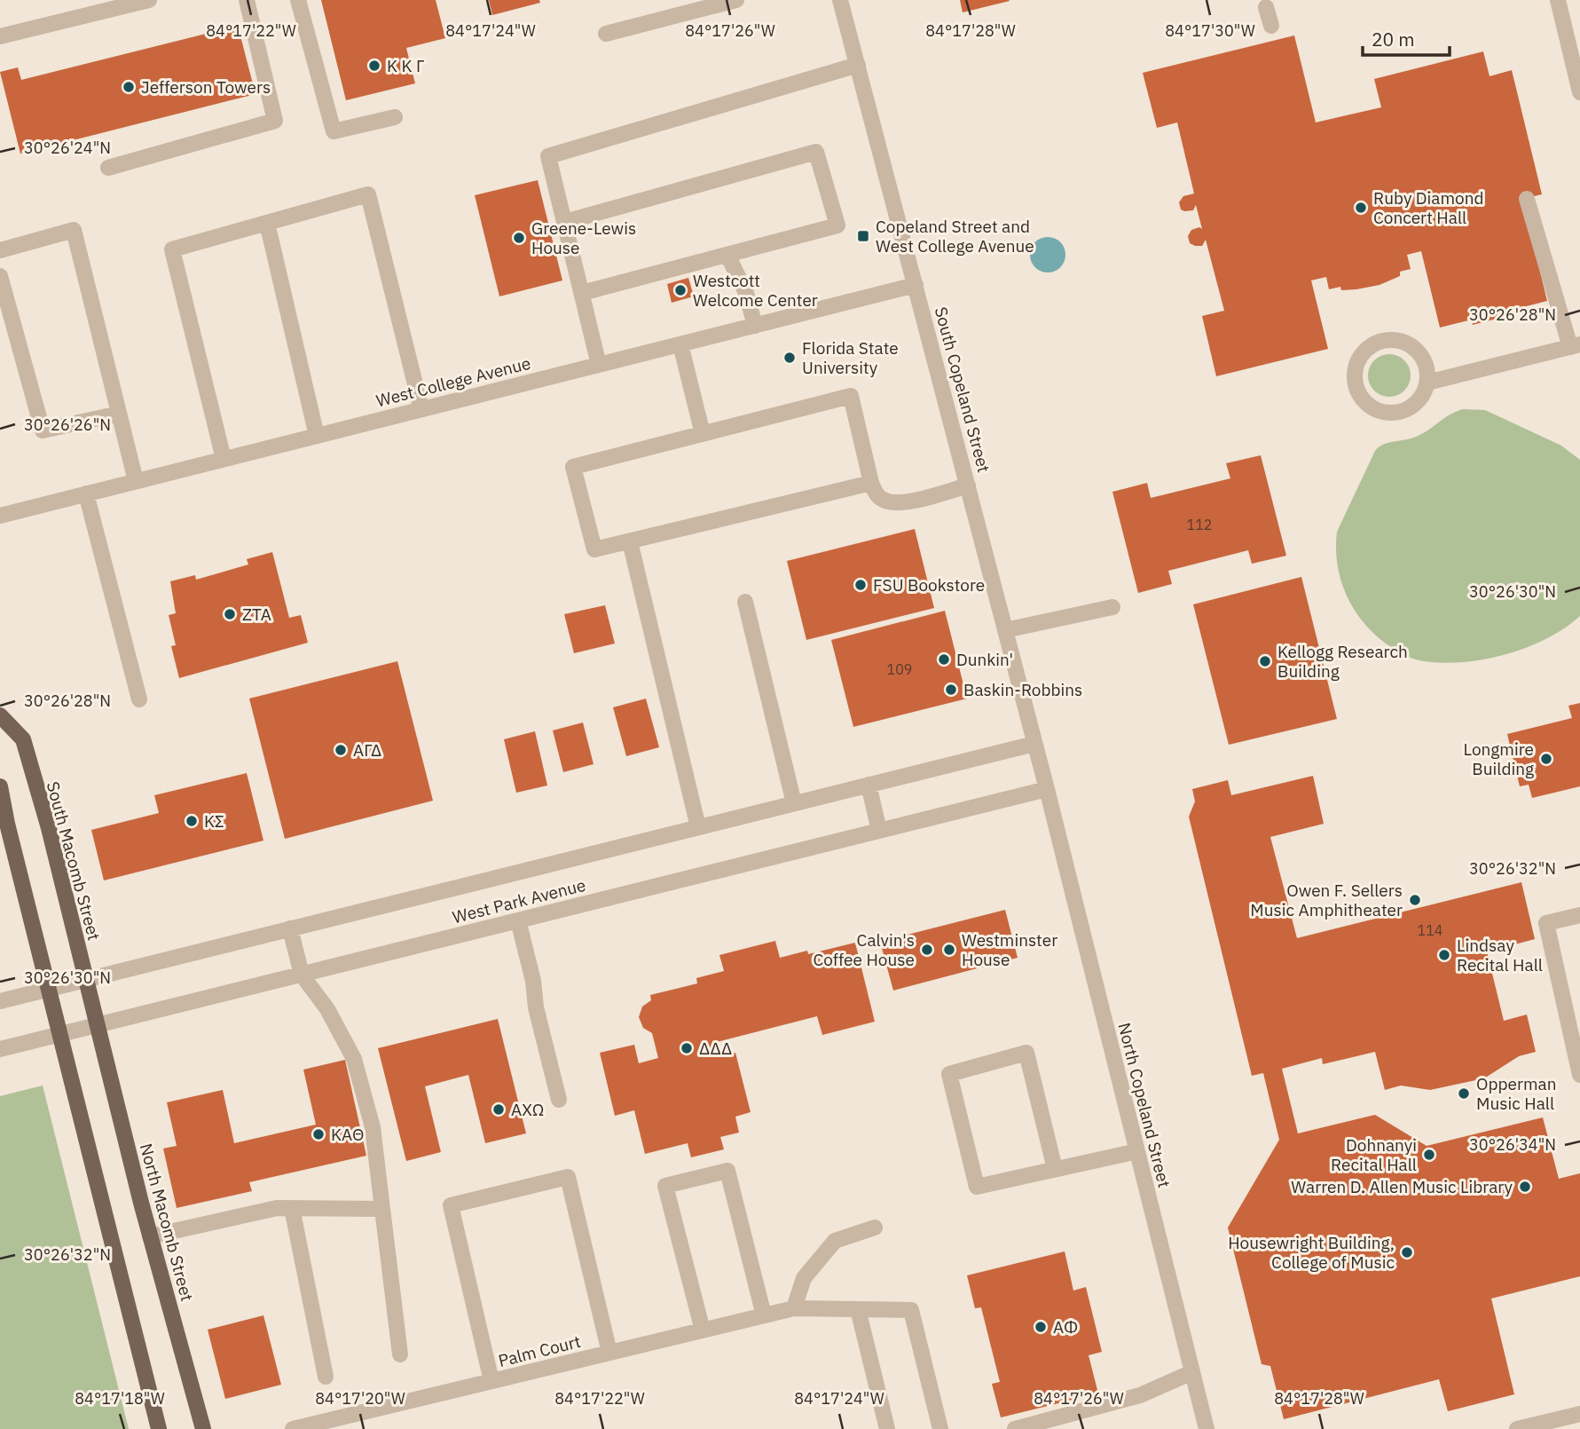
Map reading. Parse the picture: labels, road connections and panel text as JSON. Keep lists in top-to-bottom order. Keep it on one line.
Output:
{"streets":{"main road":["South Macomb Street","North Macomb Street"],"street":["West College Avenue","South Copeland Street","West Park Avenue","North Copeland Street","Palm Court"]},"crossings":[["West College Avenue","South Copeland Street"],["South Copeland Street","West Park Avenue"],["South Copeland Street","North Copeland Street"],["South Macomb Street","West Park Avenue"],["South Macomb Street","North Macomb Street"],["West Park Avenue","North Copeland Street"],["West Park Avenue","North Macomb Street"]],"places":{"other":["Κ Κ Γ","Jefferson Towers","Ruby Diamond Concert Hall","Greene-Lewis House","Westcott Welcome Center","Florida State University","FSU Bookstore","ΖΤΑ","Dunkin'","Kellogg Research Building","Baskin-Robbins","ΑΓΔ","Longmire Building","ΚΣ","Owen F. Sellers Music Amphitheater","Calvin's Coffee House","Westminster House","Lindsay Recital Hall","ΔΔΔ","Opperman Music Hall","ΑΧΩ","ΚΑΘ","Dohnanyi Recital Hall","Warren D. Allen Music Library","Housewright Building, College of Music","ΑΦ"],"transit":["Copeland Street and West College Avenue"]},"house_numbers":["112","109","114"],"scale_bar":"20 m","coordinates":["84°17'22\"W","84°17'24\"W","84°17'26\"W","84°17'28\"W","84°17'30\"W","30°26'24\"N","30°26'28\"N","30°26'26\"N","30°26'30\"N","30°26'32\"N","30°26'34\"N","84°17'18\"W","84°17'20\"W"]}
